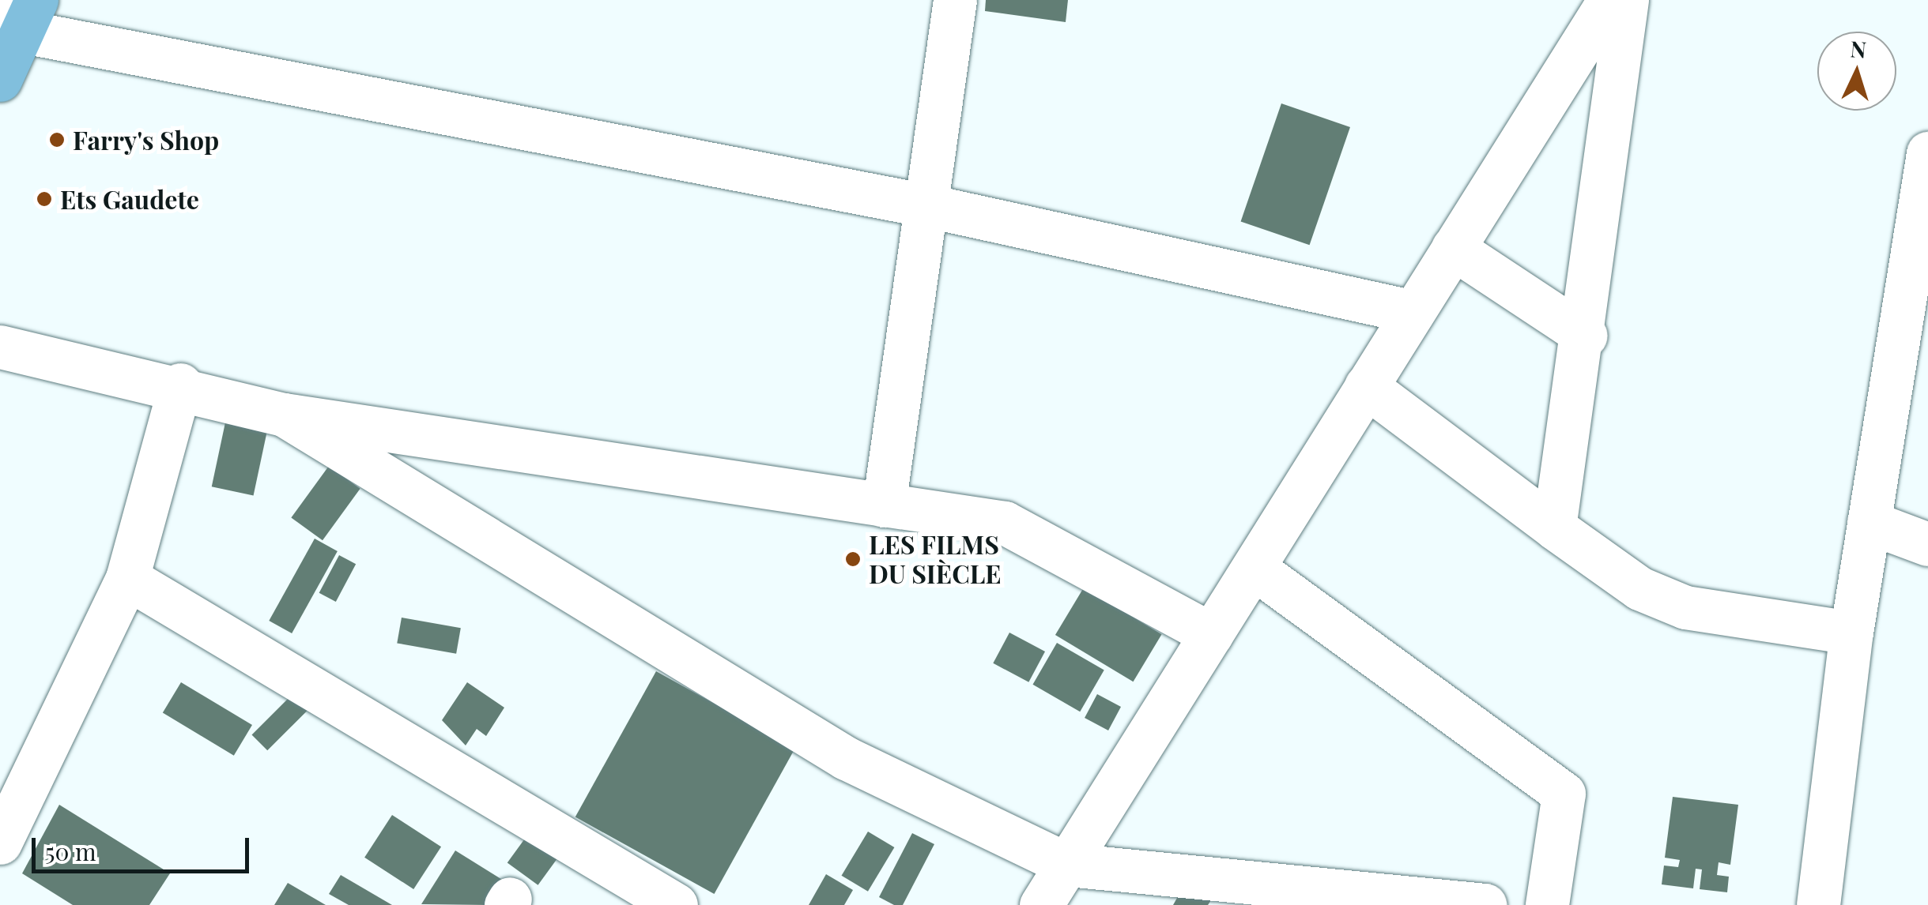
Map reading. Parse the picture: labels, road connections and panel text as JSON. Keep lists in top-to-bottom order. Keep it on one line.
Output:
{"places":["Farry's Shop","Ets Gaudete","LES FILMS DU SIÈCLE"],"scale_bar":"50 m","north":"top"}
